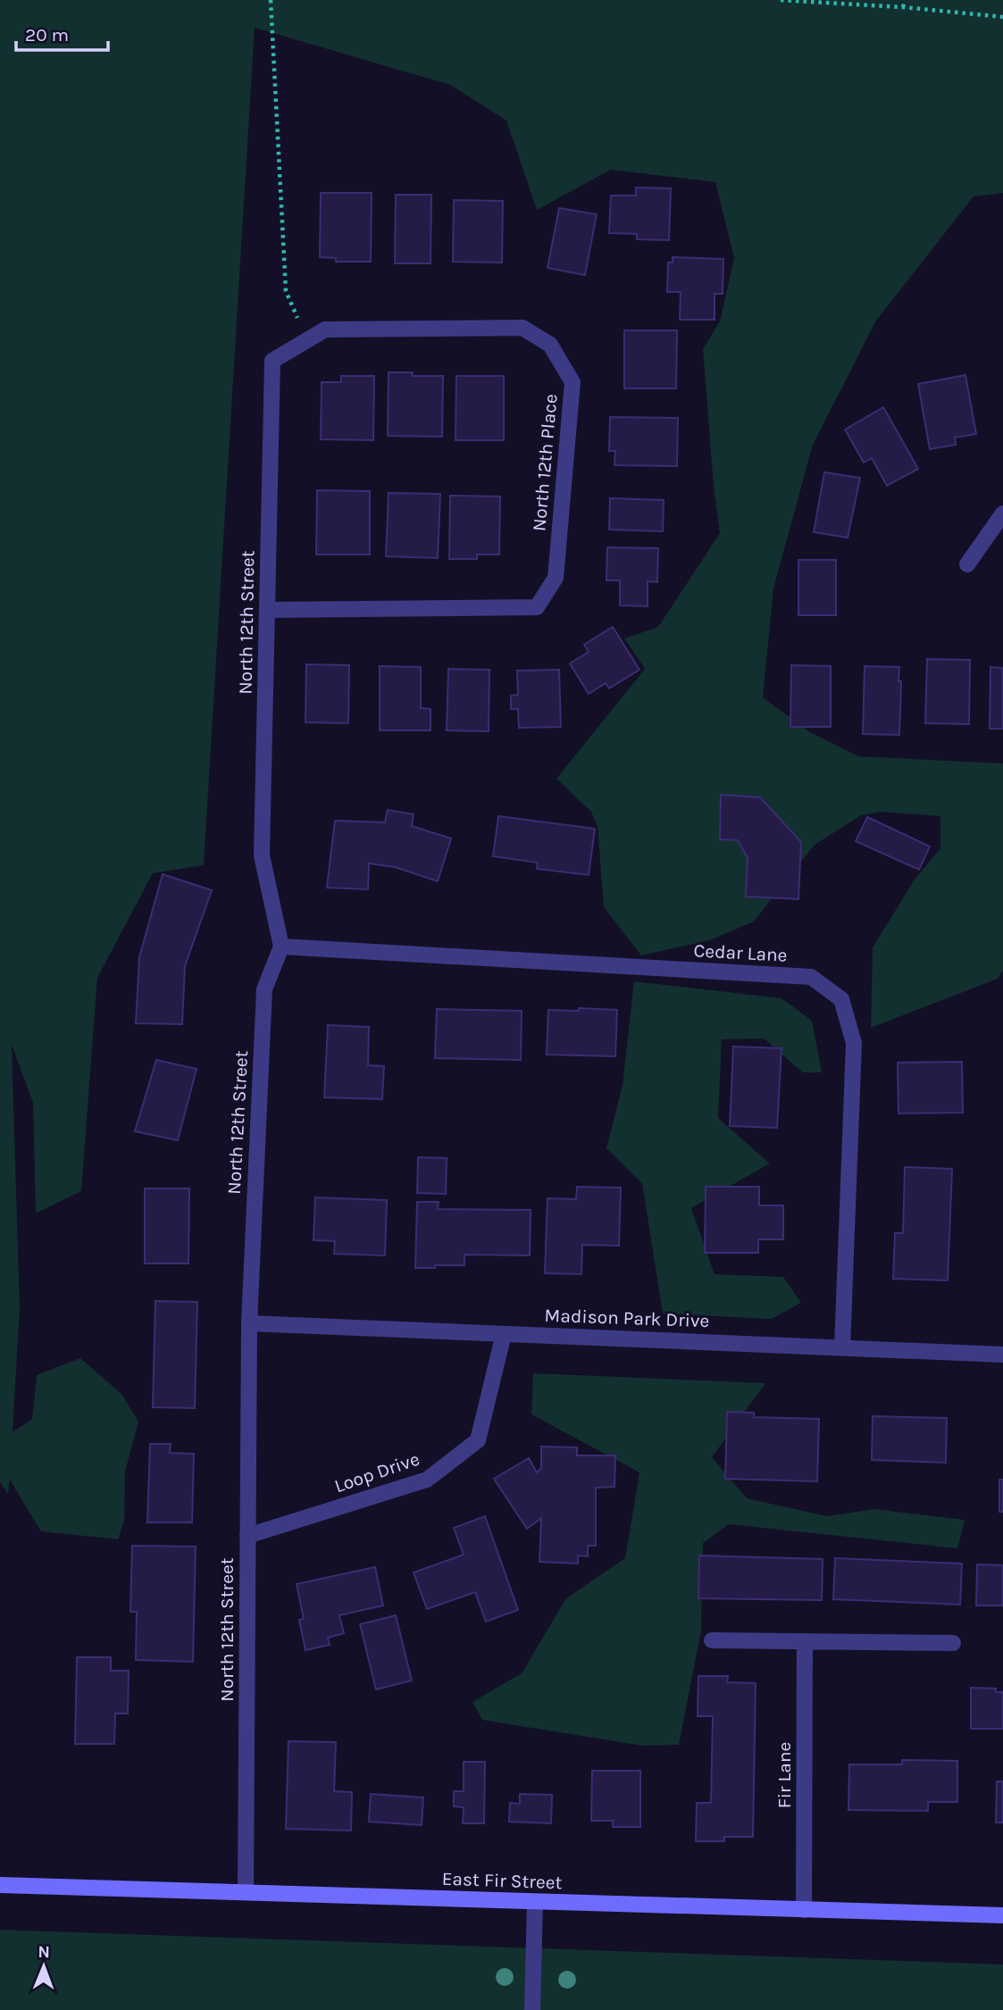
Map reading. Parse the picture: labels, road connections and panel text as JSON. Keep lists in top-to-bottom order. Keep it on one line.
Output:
{"streets":{"street":["North 12th Place","North 12th Street","Cedar Lane","Madison Park Drive","Loop Drive","Fir Lane","East Fir Street"]},"crossings":[["North 12th Place","North 12th Street"],["North 12th Street","Cedar Lane"],["North 12th Street","Madison Park Drive"],["North 12th Street","Loop Drive"],["North 12th Street","East Fir Street"],["Cedar Lane","Madison Park Drive"],["Madison Park Drive","Loop Drive"],["Fir Lane","East Fir Street"]],"scale_bar":"20 m","north":"top"}
